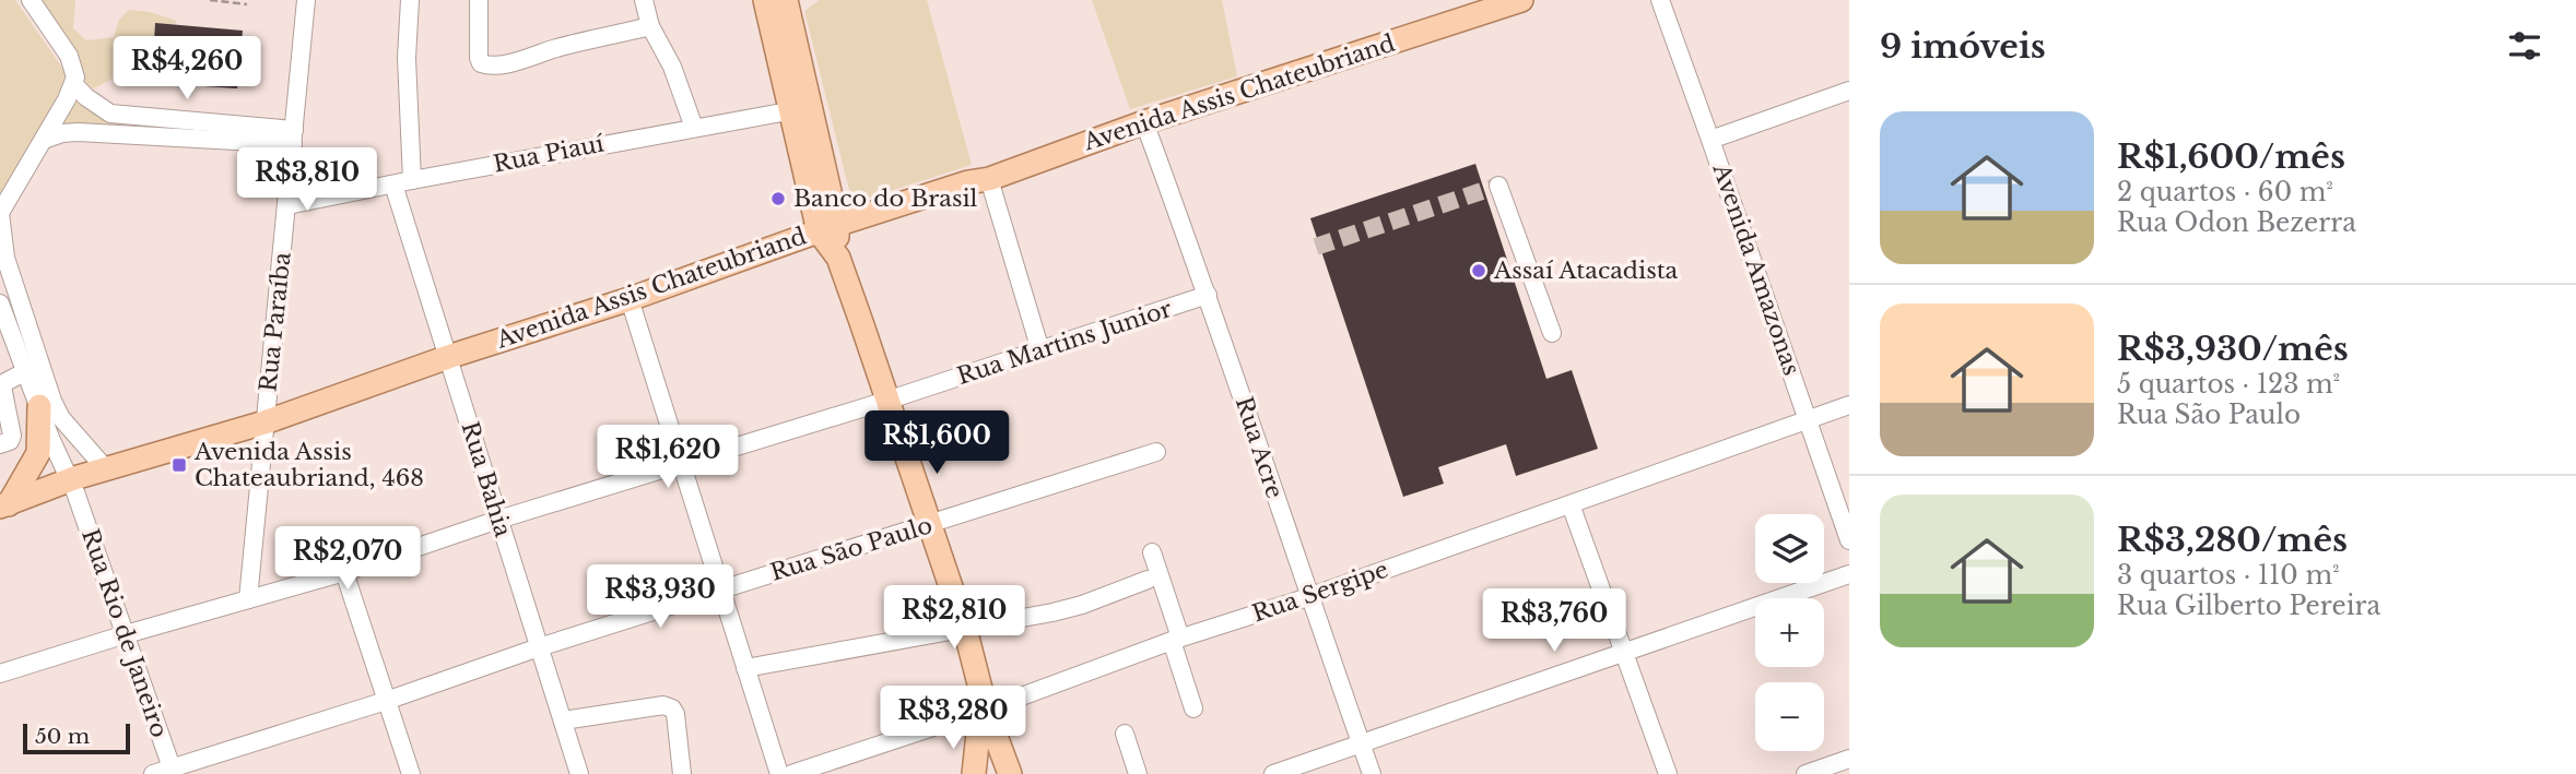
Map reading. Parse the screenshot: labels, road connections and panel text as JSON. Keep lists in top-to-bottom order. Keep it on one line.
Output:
{"streets":{"main road":["Avenida Assis Chateubriand"],"street":["Rua Piauí","Avenida Amazonas","Rua Paraíba","Rua Martins Junior","Rua Acre","Rua Bahia","Rua São Paulo","Rua Sergipe","Rua Rio de Janeiro"]},"crossings":[["Avenida Assis Chateubriand","Rua Paraíba"],["Avenida Assis Chateubriand","Rua Acre"],["Avenida Assis Chateubriand","Rua Bahia"],["Avenida Assis Chateubriand","Rua Rio de Janeiro"],["Rua Piauí","Rua Paraíba"],["Rua Piauí","Rua Bahia"],["Avenida Amazonas","Rua Sergipe"],["Rua Paraíba","Rua Martins Junior"],["Rua Martins Junior","Rua Acre"],["Rua Martins Junior","Rua Bahia"],["Rua Martins Junior","Rua Rio de Janeiro"],["Rua Acre","Rua Sergipe"],["Rua Bahia","Rua São Paulo"],["Rua São Paulo","Rua Rio de Janeiro"]],"places":{"other":["Banco do Brasil","Assaí Atacadista"],"transit":["Avenida Assis Chateaubriand, 468"]},"scale_bar":"50 m","page":{"heading":"9 imóveis","price":["R$4,260","R$3,810","R$1,600","R$1,620","R$2,070","R$3,930","R$2,810","R$3,760","R$3,280"],"list":[{"name":"R$1,600/mês","note":"2 quartos · 60 m² · Rua Odon Bezerra"},{"name":"R$3,930/mês","note":"5 quartos · 123 m² · Rua São Paulo"},{"name":"R$3,280/mês","note":"3 quartos · 110 m² · Rua Gilberto Pereira"}],"map_buttons":["+","−"],"scale":"50 m"}}
